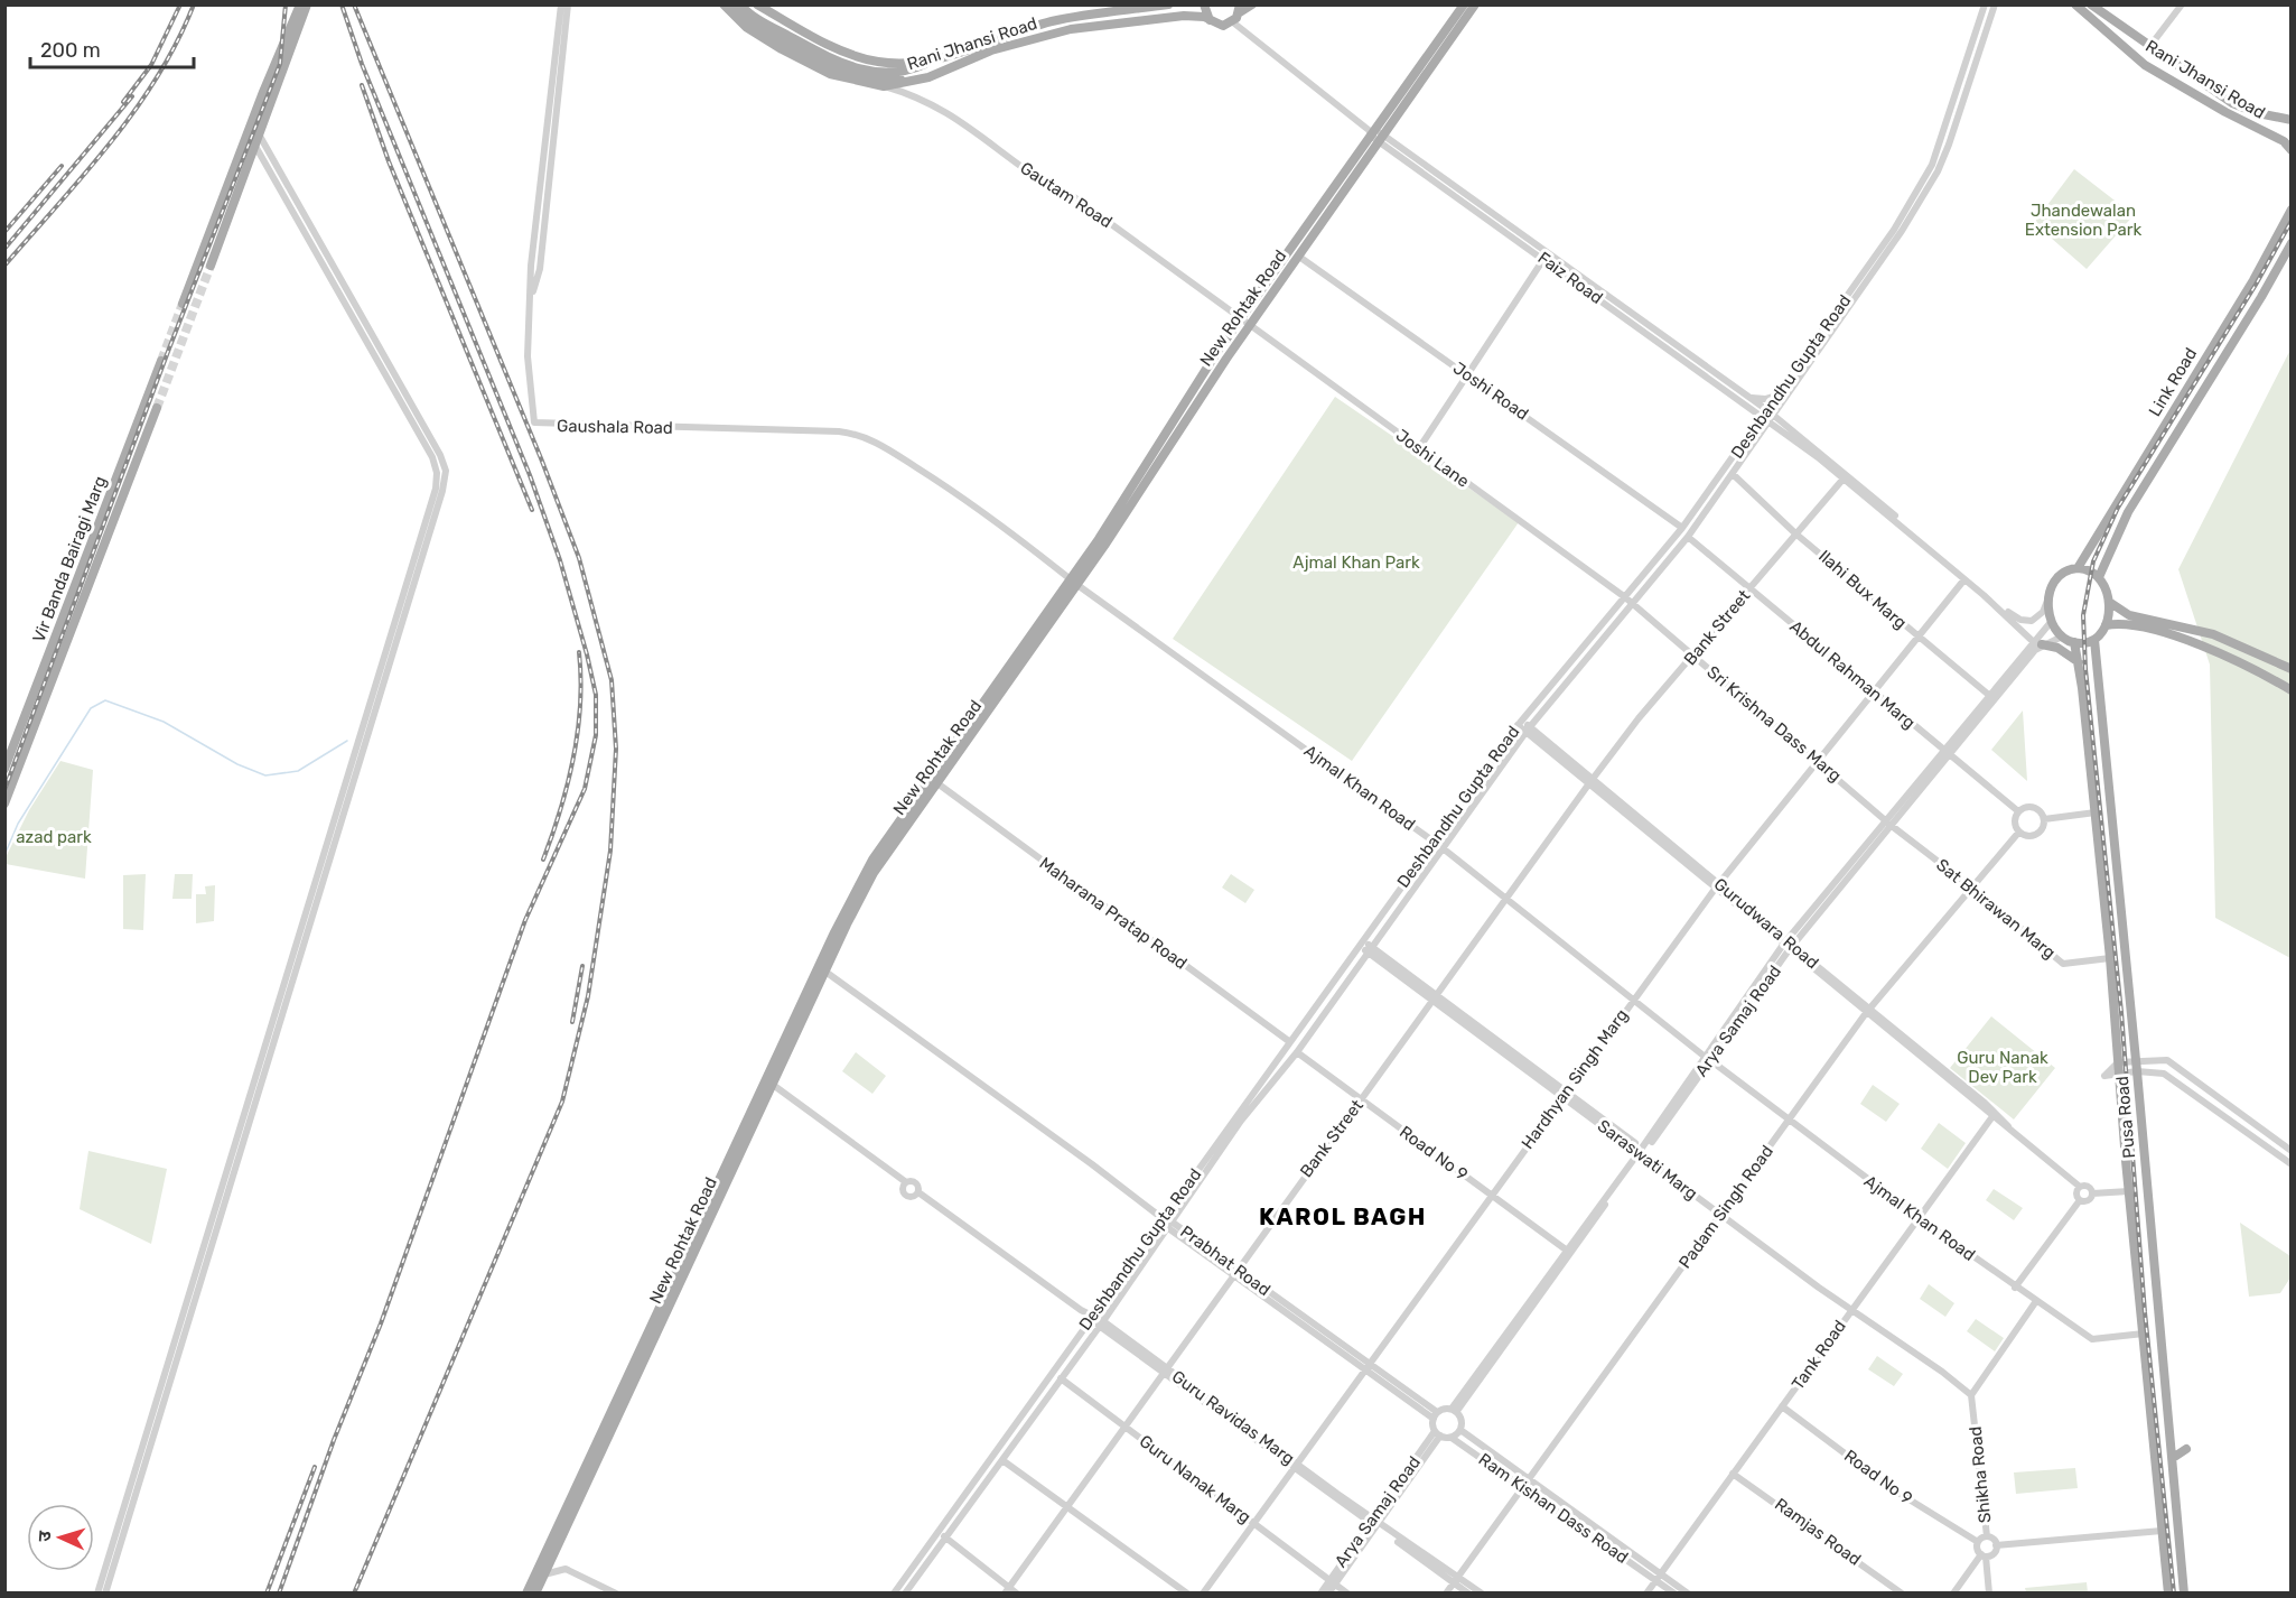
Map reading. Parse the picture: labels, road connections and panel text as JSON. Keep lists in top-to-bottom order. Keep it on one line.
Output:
{"streets":{"main road":["Rani Jhansi Road","New Rohtak Road","Link Road","Vir Banda Bairagi Marg","Pusa Road"],"street":["Gautam Road","Faiz Road","Deshbandhu Gupta Road","Joshi Road","Gaushala Road","Joshi Lane","Ilahi Bux Marg","Bank Street","Abdul Rahman Marg","Sri Krishna Dass Marg","Ajmal Khan Road","Sat Bhirawan Marg","Maharana Pratap Road","Gurudwara Road","Arya Samaj Road","Hardhyan Singh Marg","Road No 9","Saraswati Marg","Padam Singh Road","Prabhat Road","Tank Road","Guru Ravidas Marg","Shikha Road","Guru Nanak Marg","Ram Kishan Dass Road","Ramjas Road"]},"crossings":[["Rani Jhansi Road","Gautam Road"],["Gautam Road","New Rohtak Road"],["Gautam Road","Joshi Lane"],["Faiz Road","Deshbandhu Gupta Road"],["Faiz Road","Link Road"],["Faiz Road","Pusa Road"],["New Rohtak Road","Joshi Road"],["New Rohtak Road","Gaushala Road"],["New Rohtak Road","Joshi Lane"],["New Rohtak Road","Ajmal Khan Road"],["New Rohtak Road","Maharana Pratap Road"],["New Rohtak Road","Prabhat Road"],["Deshbandhu Gupta Road","Joshi Road"],["Deshbandhu Gupta Road","Joshi Lane"],["Deshbandhu Gupta Road","Ilahi Bux Marg"],["Deshbandhu Gupta Road","Abdul Rahman Marg"],["Deshbandhu Gupta Road","Sri Krishna Dass Marg"],["Deshbandhu Gupta Road","Ajmal Khan Road"],["Deshbandhu Gupta Road","Maharana Pratap Road"],["Deshbandhu Gupta Road","Gurudwara Road"],["Deshbandhu Gupta Road","Road No 9"],["Deshbandhu Gupta Road","Saraswati Marg"],["Deshbandhu Gupta Road","Prabhat Road"],["Deshbandhu Gupta Road","Guru Ravidas Marg"],["Deshbandhu Gupta Road","Guru Nanak Marg"],["Link Road","Pusa Road"],["Gaushala Road","Ajmal Khan Road"],["Joshi Lane","Sri Krishna Dass Marg"],["Ilahi Bux Marg","Bank Street"],["Ilahi Bux Marg","Arya Samaj Road"],["Ilahi Bux Marg","Hardhyan Singh Marg"],["Bank Street","Abdul Rahman Marg"],["Bank Street","Sri Krishna Dass Marg"],["Bank Street","Ajmal Khan Road"],["Bank Street","Gurudwara Road"],["Bank Street","Road No 9"],["Bank Street","Saraswati Marg"],["Bank Street","Prabhat Road"],["Bank Street","Guru Ravidas Marg"],["Bank Street","Guru Nanak Marg"],["Abdul Rahman Marg","Arya Samaj Road"],["Abdul Rahman Marg","Hardhyan Singh Marg"],["Abdul Rahman Marg","Padam Singh Road"],["Sri Krishna Dass Marg","Sat Bhirawan Marg"],["Sri Krishna Dass Marg","Arya Samaj Road"],["Sri Krishna Dass Marg","Hardhyan Singh Marg"],["Ajmal Khan Road","Arya Samaj Road"],["Ajmal Khan Road","Hardhyan Singh Marg"],["Ajmal Khan Road","Pusa Road"],["Ajmal Khan Road","Padam Singh Road"],["Ajmal Khan Road","Tank Road"],["Sat Bhirawan Marg","Arya Samaj Road"],["Sat Bhirawan Marg","Pusa Road"],["Sat Bhirawan Marg","Padam Singh Road"],["Gurudwara Road","Arya Samaj Road"],["Gurudwara Road","Hardhyan Singh Marg"],["Gurudwara Road","Padam Singh Road"],["Gurudwara Road","Tank Road"],["Arya Samaj Road","Road No 9"],["Arya Samaj Road","Saraswati Marg"],["Arya Samaj Road","Prabhat Road"],["Arya Samaj Road","Guru Ravidas Marg"],["Arya Samaj Road","Guru Nanak Marg"],["Arya Samaj Road","Ram Kishan Dass Road"],["Hardhyan Singh Marg","Road No 9"],["Hardhyan Singh Marg","Saraswati Marg"],["Hardhyan Singh Marg","Prabhat Road"],["Hardhyan Singh Marg","Guru Ravidas Marg"],["Hardhyan Singh Marg","Guru Nanak Marg"],["Road No 9","Tank Road"],["Road No 9","Shikha Road"],["Saraswati Marg","Padam Singh Road"],["Saraswati Marg","Tank Road"],["Saraswati Marg","Shikha Road"],["Padam Singh Road","Guru Ravidas Marg"],["Padam Singh Road","Ram Kishan Dass Road"],["Prabhat Road","Ram Kishan Dass Road"],["Tank Road","Ram Kishan Dass Road"],["Tank Road","Ramjas Road"]],"districts":["KAROL BAGH"],"parks":["Jhandewalan Extension Park","Ajmal Khan Park","azad park","Guru Nanak Dev Park"],"scale_bar":"200 m","north":"left"}
